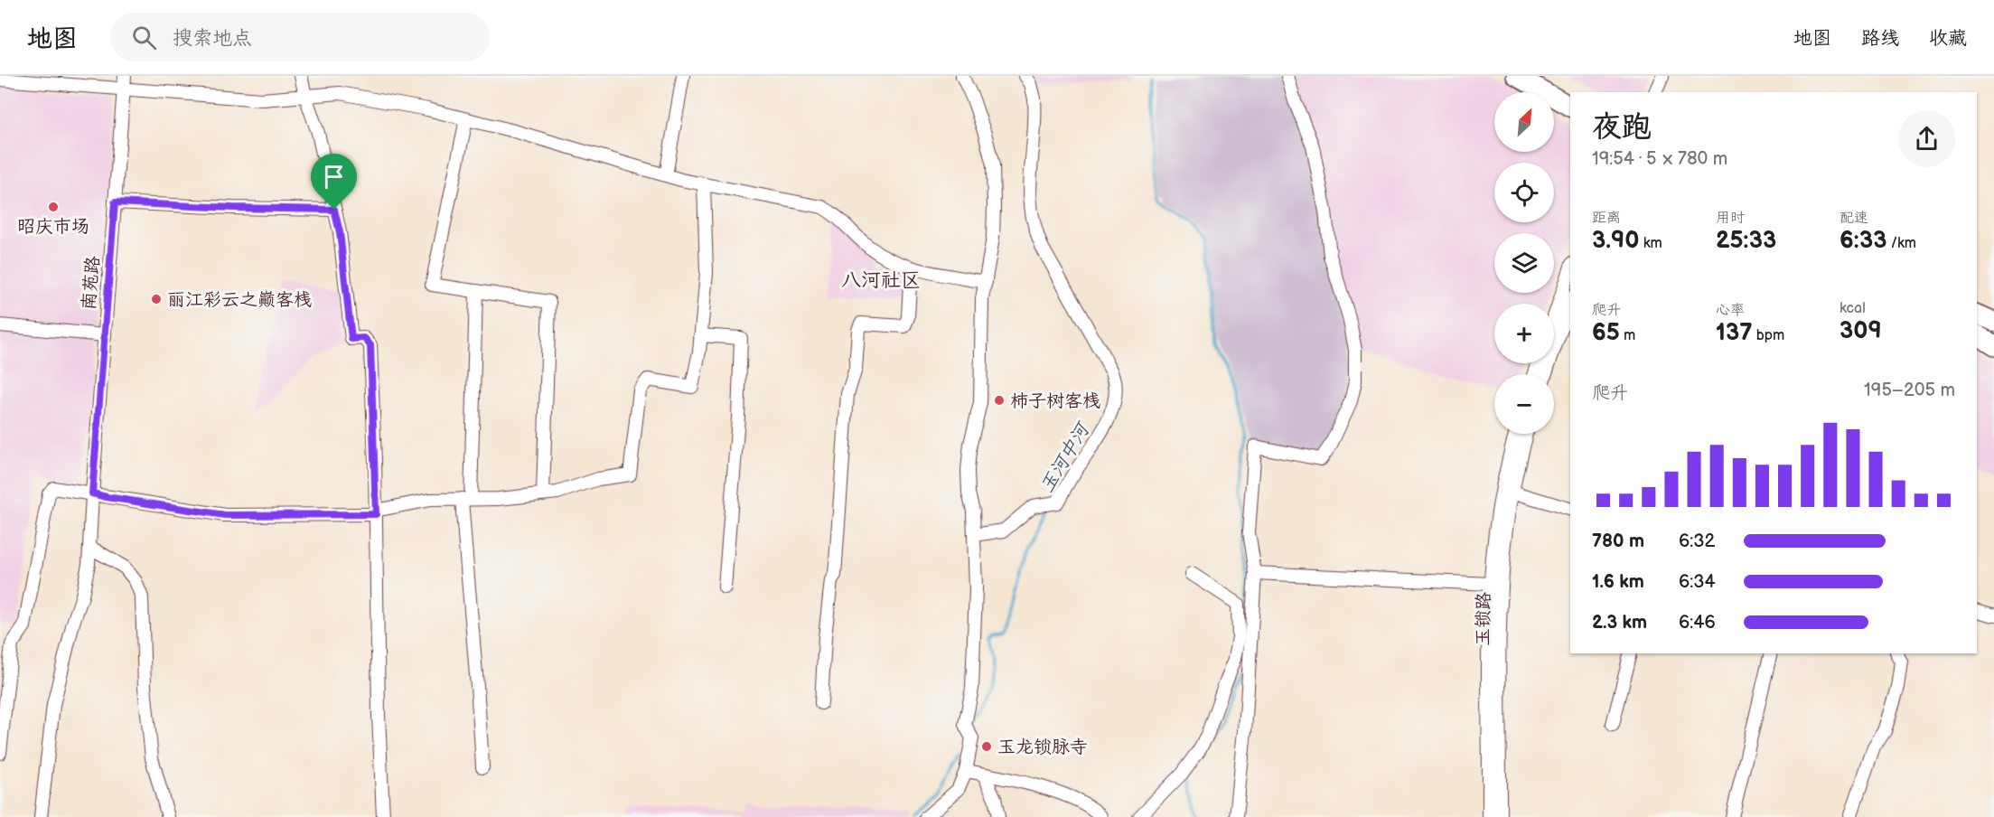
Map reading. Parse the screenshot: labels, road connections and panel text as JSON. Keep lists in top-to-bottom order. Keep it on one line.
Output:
{"streets":{"street":["南苑路","玉锁路"]},"districts":["八河社区"],"water":["玉河中河"],"places":["昭庆市场","丽江彩云之巅客栈","柿子树客栈","玉龙锁脉寺"],"north":"top right","page":{"header":"地图","search":"搜索地点","nav":["地图","路线","收藏"],"map_buttons":["+","−"],"heading":["夜跑","19:54 · 5 × 780 m"],"stats":[["距离","3.90 km"],["用时","25:33"],["配速","6:33 /km"],["爬升","65 m"],["心率","137 bpm"],["kcal","309"]],"chart":["爬升","195–205 m"],"list":[{"name":"780 m","note":"6:32"},{"name":"1.6 km","note":"6:34"},{"name":"2.3 km","note":"6:46"}]}}
